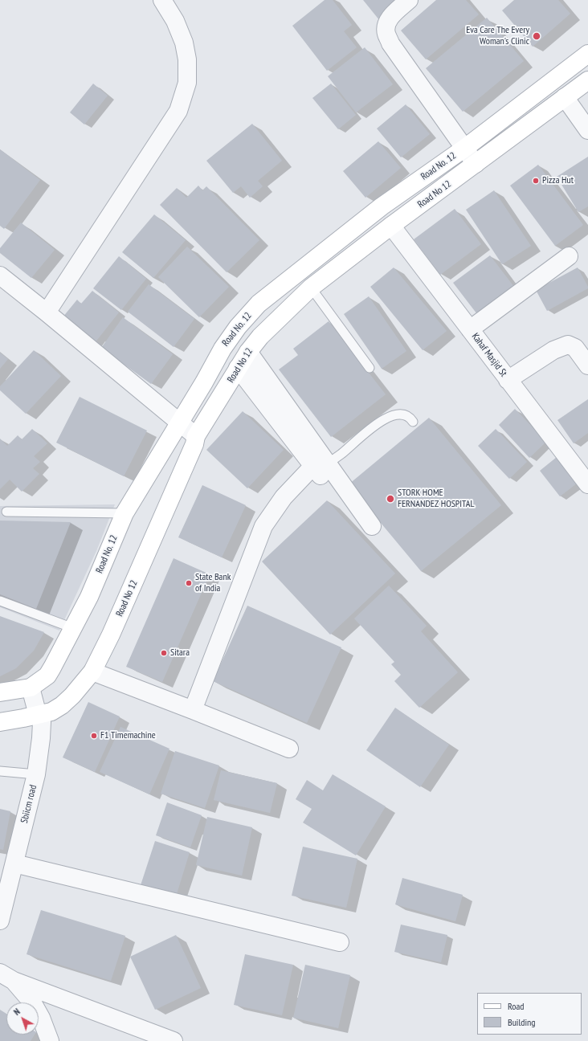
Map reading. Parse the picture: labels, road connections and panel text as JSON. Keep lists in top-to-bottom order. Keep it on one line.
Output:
{"streets":{"main road":["Road No. 12","Road No 12"],"street":["Kahaf Masjid St","Sbiicm road"]},"crossings":[["Road No. 12","Sbiicm road"],["Road No 12","Kahaf Masjid St"],["Road No 12","Sbiicm road"]],"places":["Eva Care The Every Woman's Clinic","Pizza Hut","STORK HOME FERNANDEZ HOSPITAL","State Bank of India","Sitara","F1 Timemachine"],"legend":["Road","Building"],"north":"top left"}
